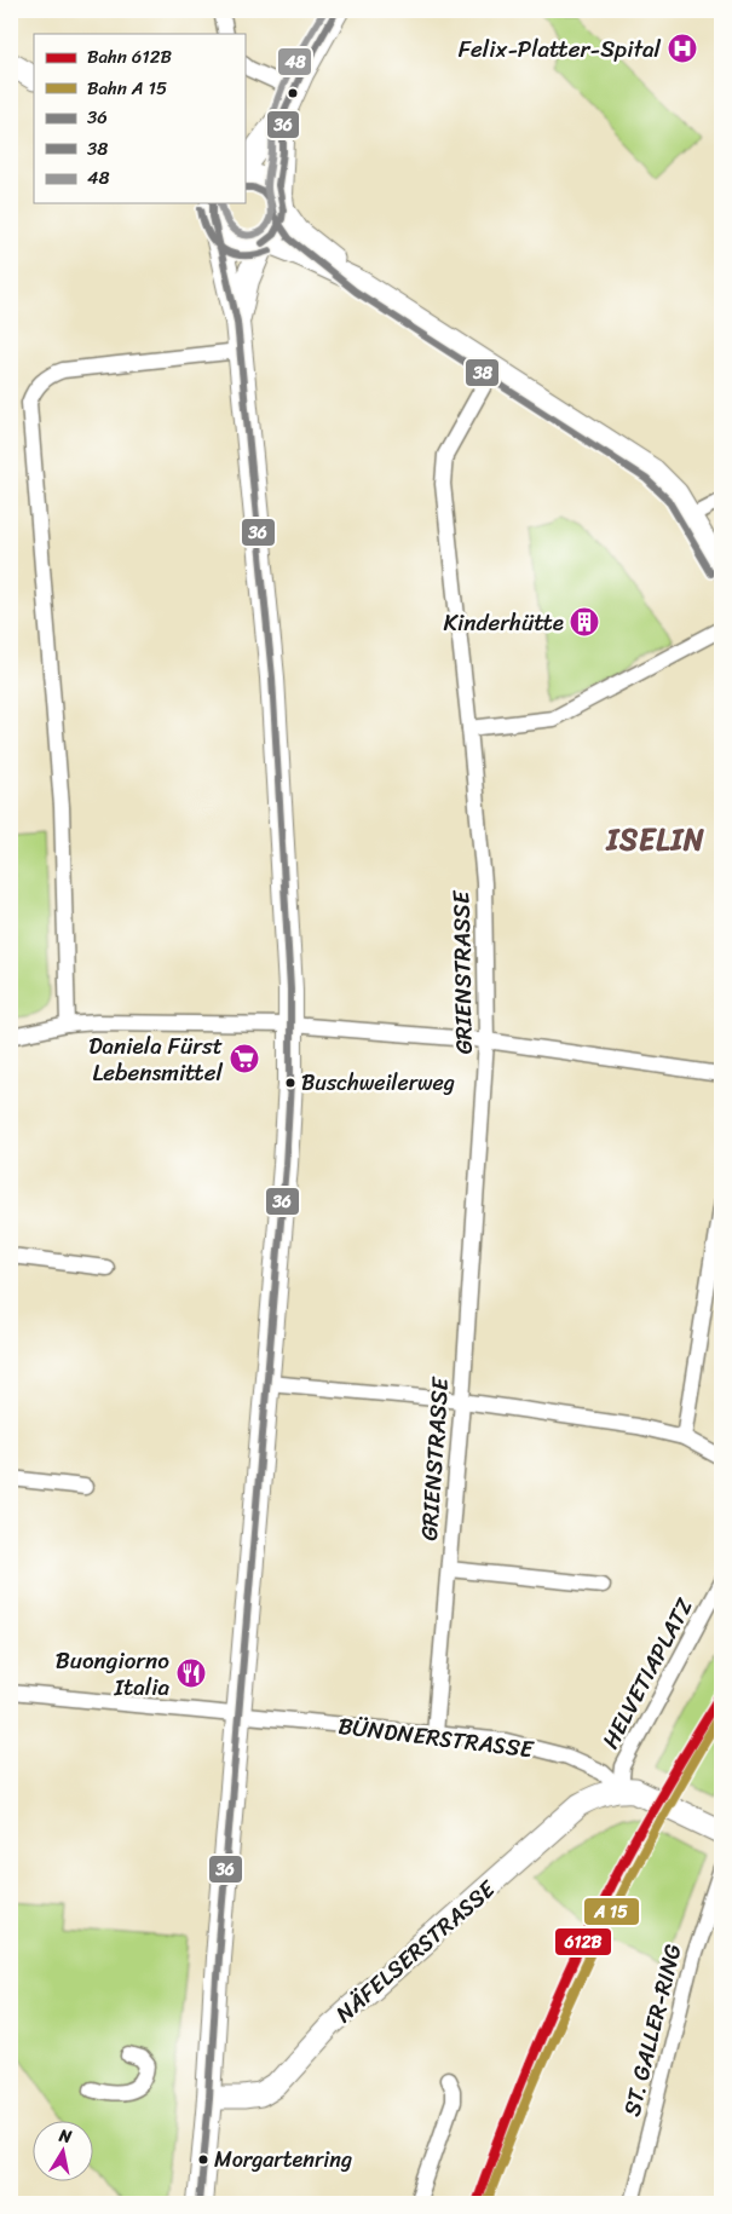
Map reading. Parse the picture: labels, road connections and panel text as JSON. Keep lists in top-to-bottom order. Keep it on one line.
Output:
{"streets":{"street":["GRIENSTRASSE","HELVETIAPLATZ","BÜNDNERSTRASSE","NÄFELSERSTRASSE","ST. GALLER-RING"]},"crossings":[["GRIENSTRASSE","BÜNDNERSTRASSE"],["HELVETIAPLATZ","BÜNDNERSTRASSE"],["HELVETIAPLATZ","NÄFELSERSTRASSE"],["BÜNDNERSTRASSE","NÄFELSERSTRASSE"]],"districts":["ISELIN"],"places":{"hospital":["Felix-Platter-Spital"],"building":["Kinderhütte"],"supermarket":["Daniela Fürst Lebensmittel"],"other":["Buschweilerweg","Morgartenring"],"restaurant":["Buongiorno Italia"]},"lines":["transit line 36","transit line 48","transit line 38","rail line 612B"],"legend":["Bahn 612B","Bahn A 15","36","38","48"],"north":"top"}
